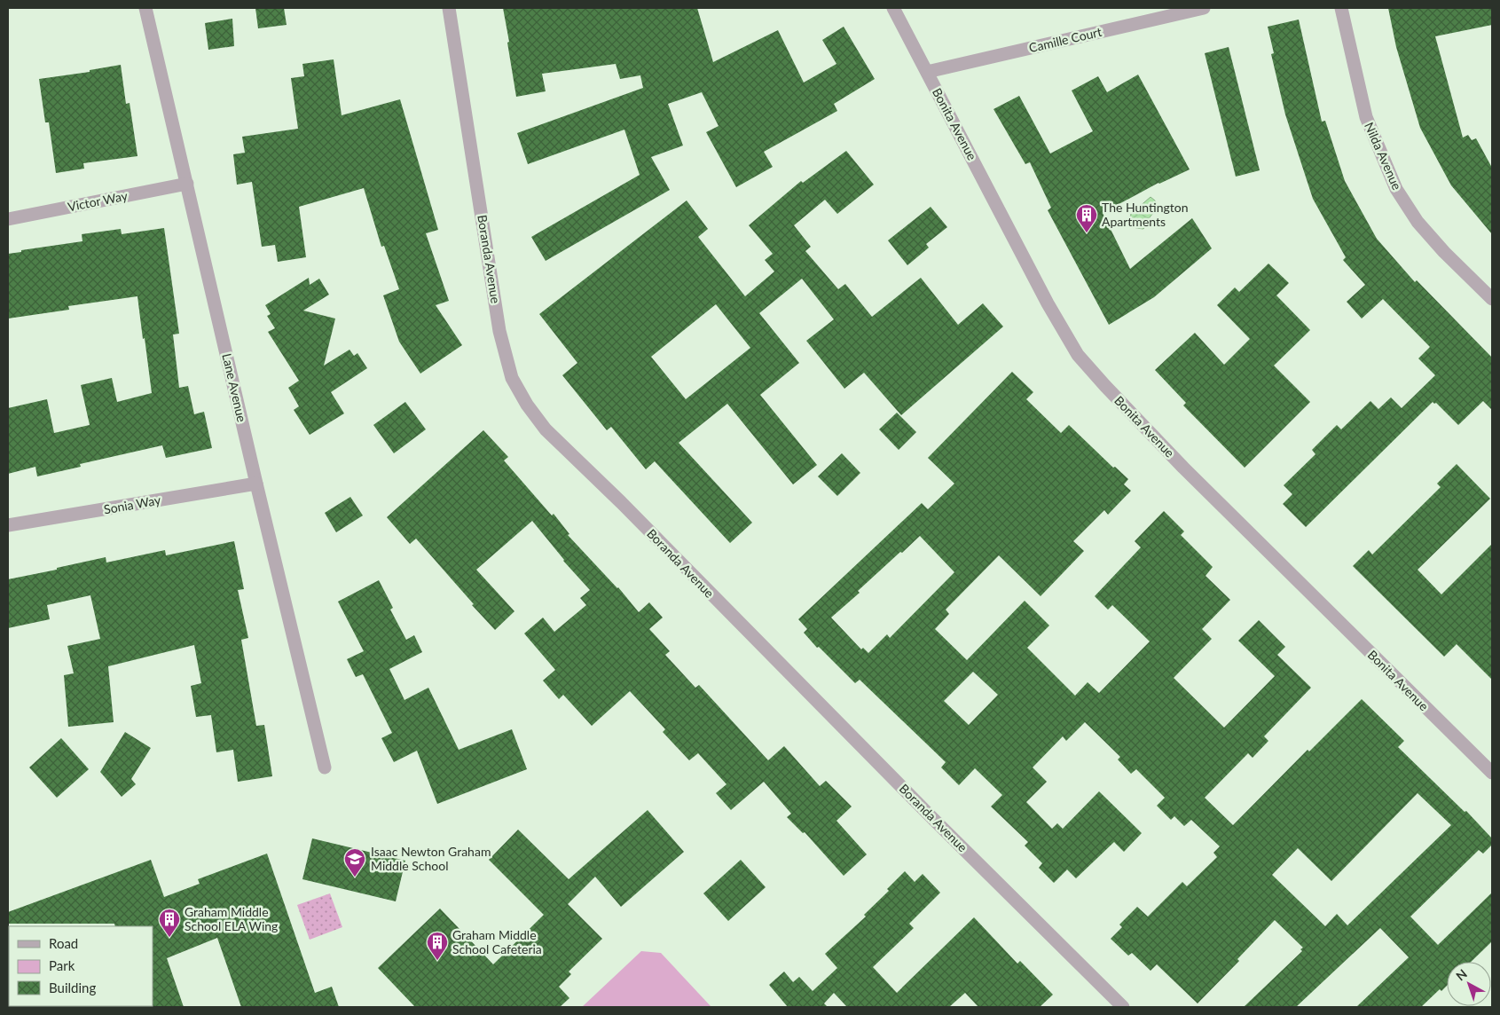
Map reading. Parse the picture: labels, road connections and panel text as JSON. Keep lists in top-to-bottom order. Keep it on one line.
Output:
{"streets":{"street":["Camille Court","Bonita Avenue","Nilda Avenue","Victor Way","Boranda Avenue","Lane Avenue","Sonia Way"]},"crossings":[["Camille Court","Bonita Avenue"],["Victor Way","Lane Avenue"],["Lane Avenue","Sonia Way"]],"places":{"building":["The Huntington Apartments","Graham Middle School ELA Wing","Graham Middle School Cafeteria"],"school or university":["Isaac Newton Graham Middle School"]},"legend":["Road","Park","Building"],"north":"top left"}
